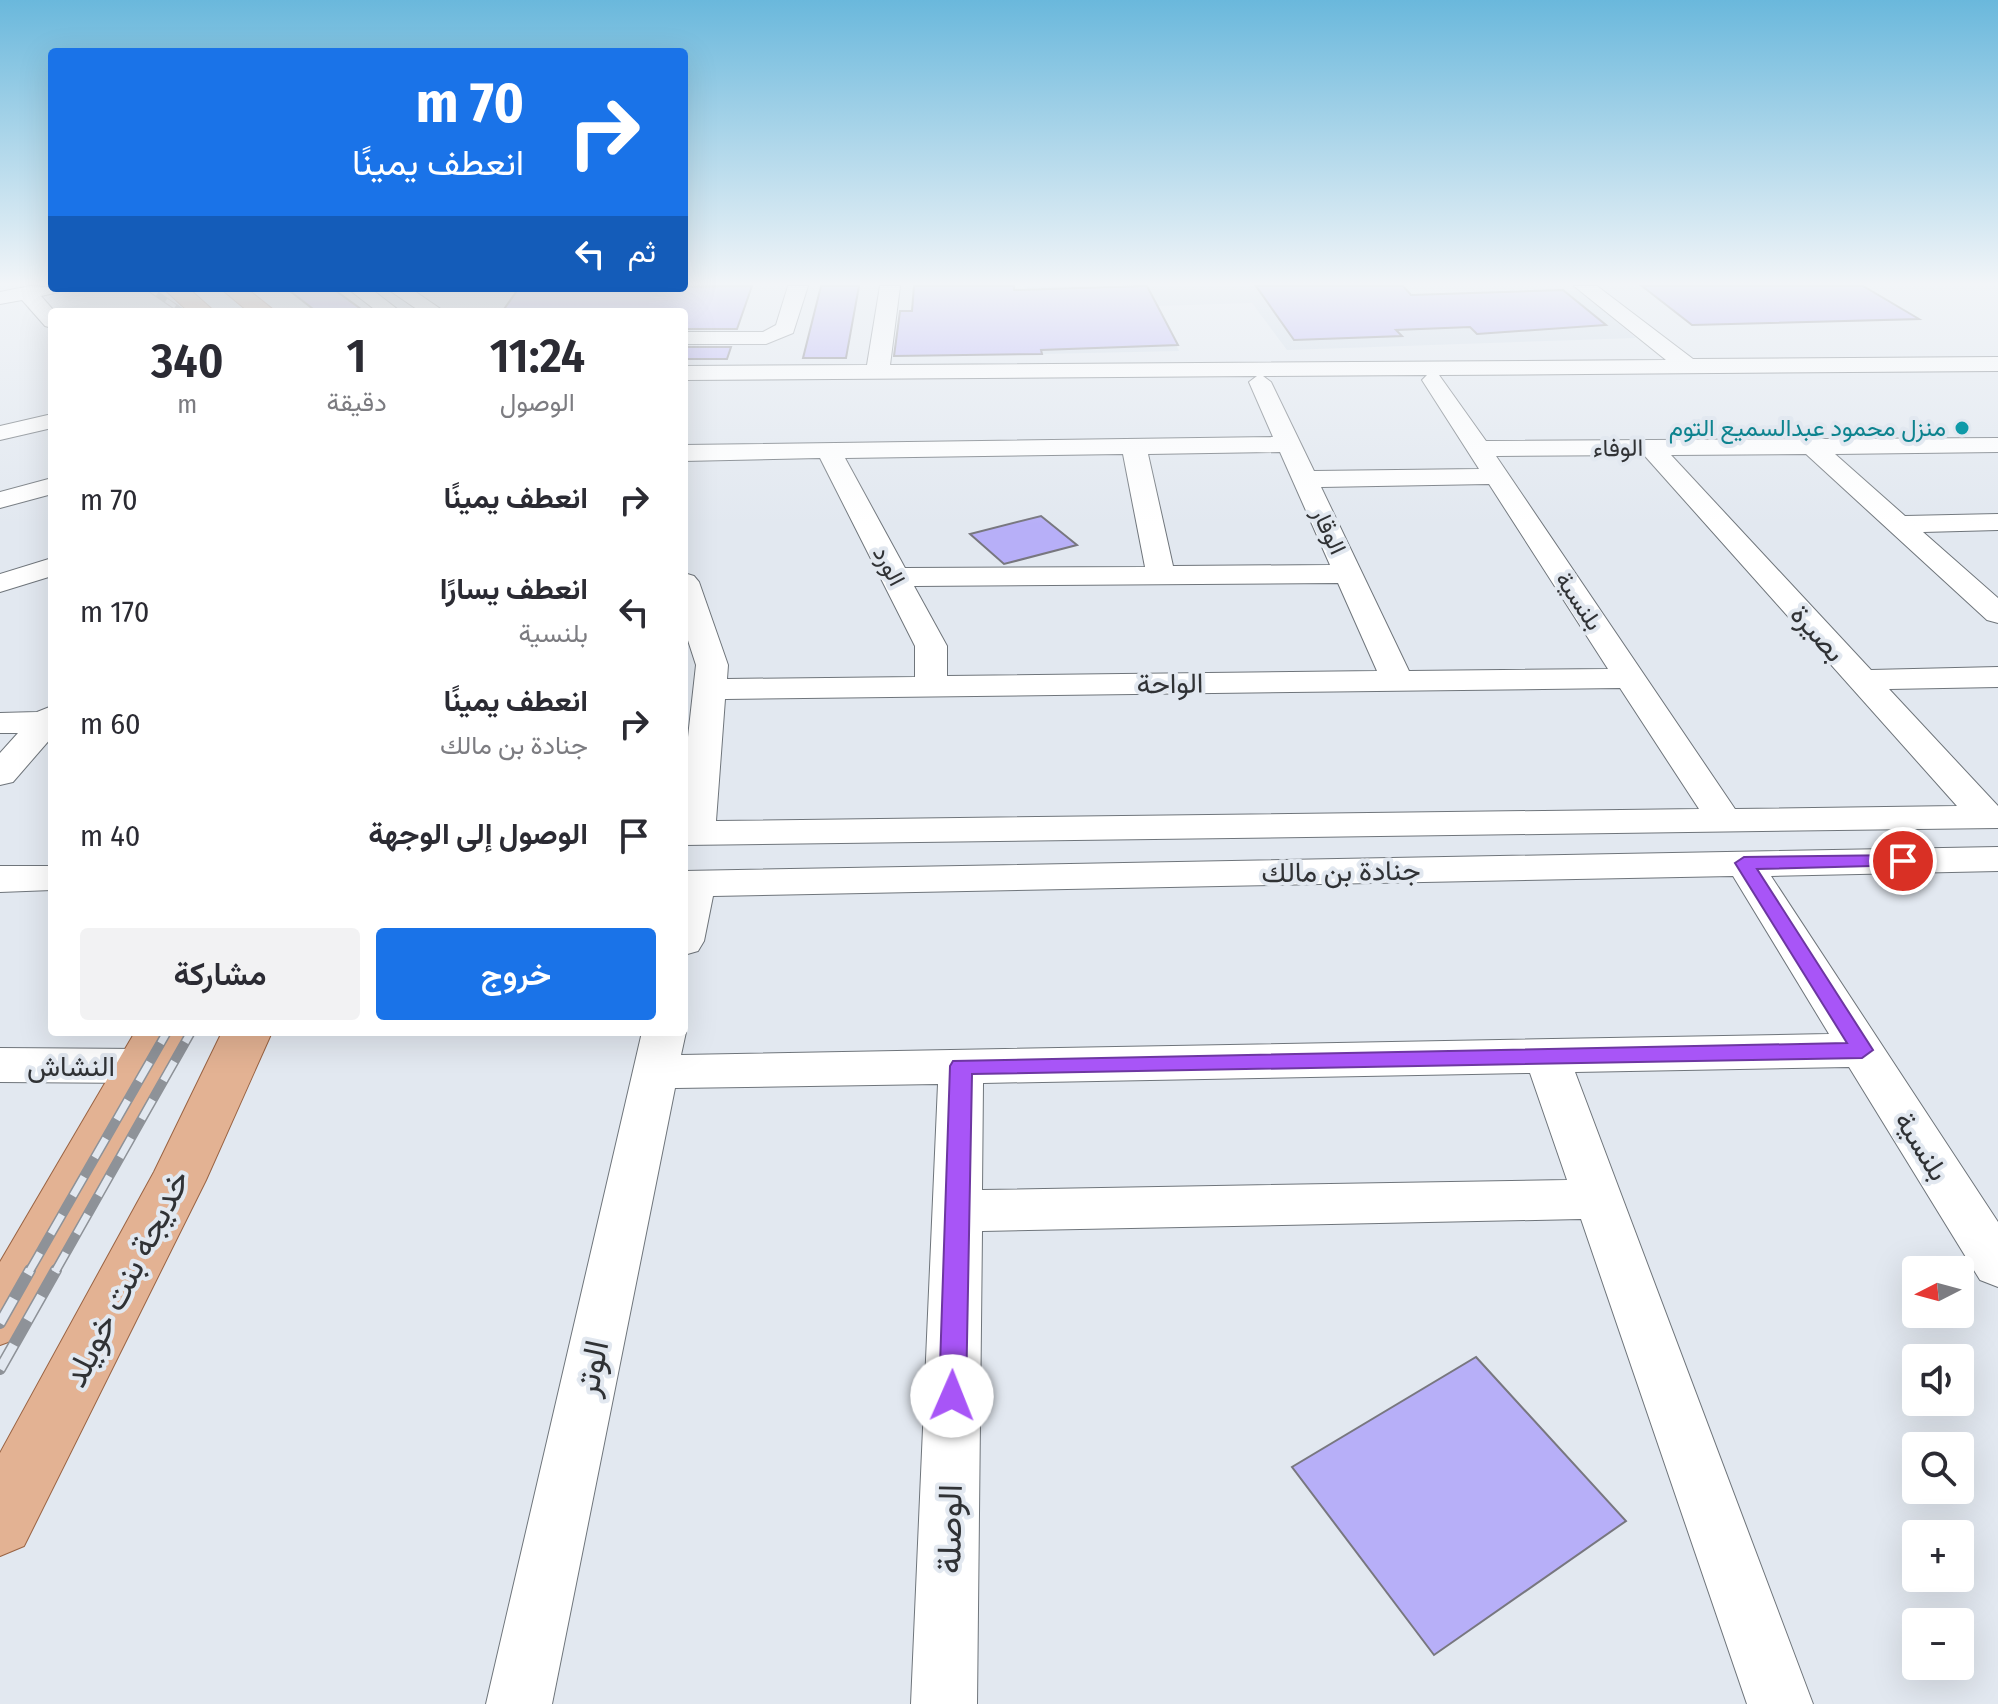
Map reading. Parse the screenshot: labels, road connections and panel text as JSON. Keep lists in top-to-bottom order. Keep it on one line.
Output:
{"streets":{"main road":["خديجة بنت خويلد"],"street":["الوفاء","الوقار","الورد","بلنسية","بصيرة","الواحة","جنادة بن مالك","النشاش","الوتر","الوصلة"]},"crossings":[["الوفاء","بلنسية"],["الوفاء","بصيرة"],["الوقار","الواحة"],["الورد","الواحة"],["بلنسية","الواحة"],["بلنسية","جنادة بن مالك"],["بصيرة","جنادة بن مالك"]],"places":["منزل محمود عبدالسميع التوم"],"north":"left","page":{"turn":["70 m","انعطف يمينًا"],"then":"ثم","eta":["11:24","الوصول","1","دقيقة","340","m"],"list":[{"name":"انعطف يمينًا","value":"70 m"},{"name":"انعطف يسارًا","note":"بلنسية","value":"170 m"},{"name":"انعطف يمينًا","note":"جنادة بن مالك","value":"60 m"},{"name":"الوصول إلى الوجهة","value":"40 m"}],"buttons":["خروج","مشاركة"],"map_buttons":["+","−"]}}
